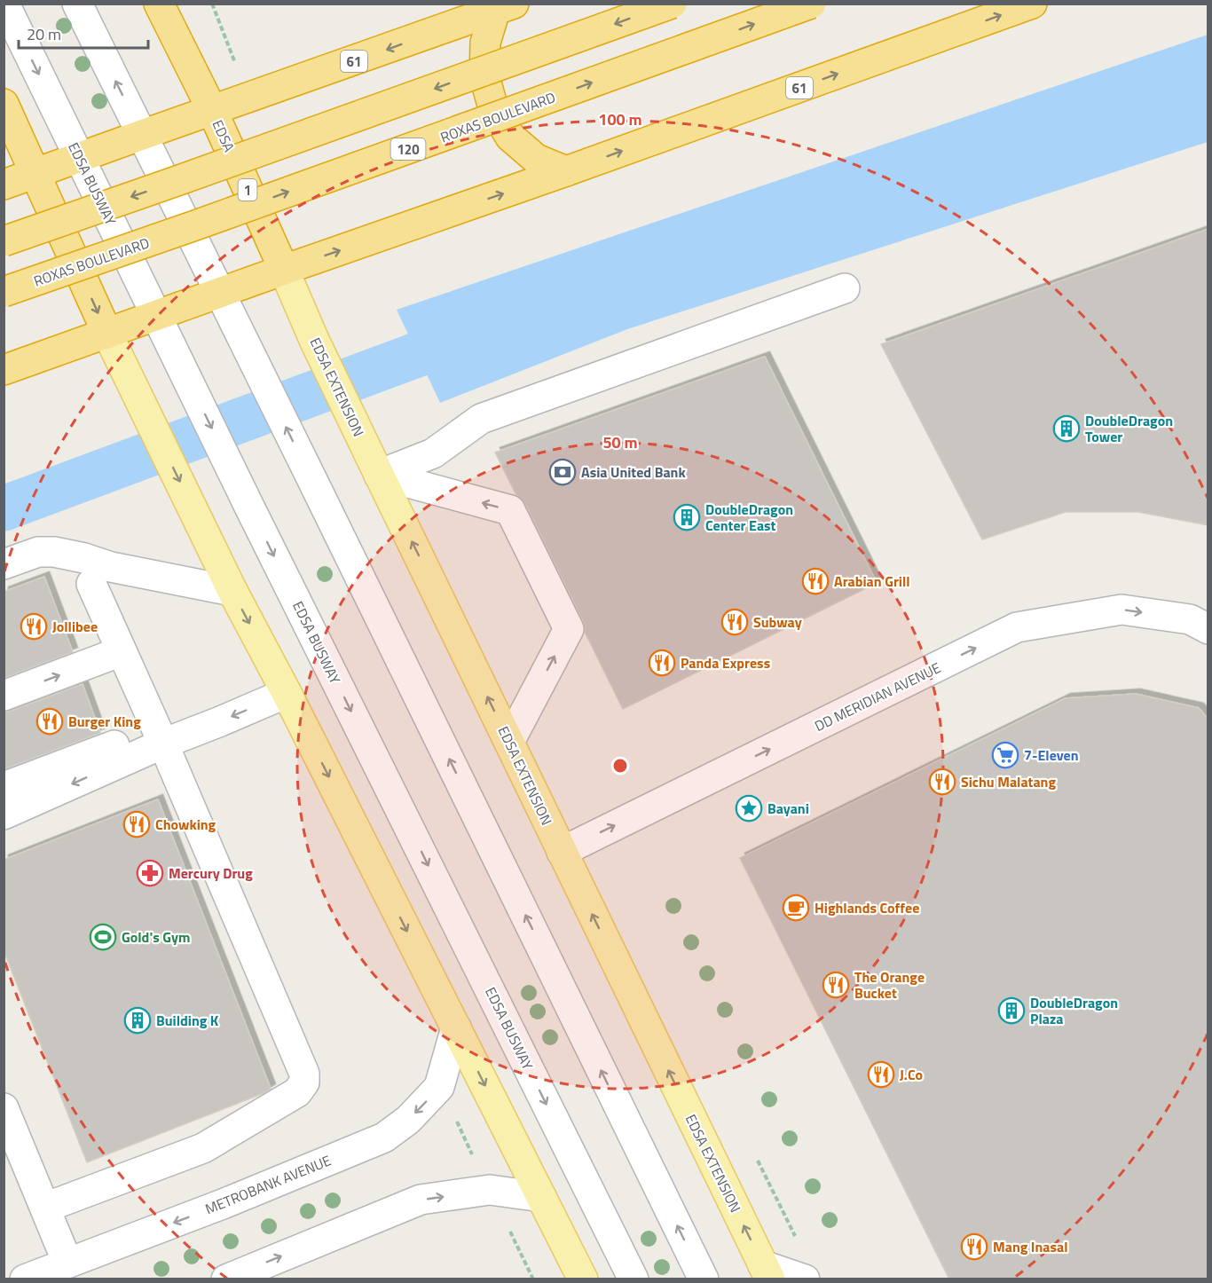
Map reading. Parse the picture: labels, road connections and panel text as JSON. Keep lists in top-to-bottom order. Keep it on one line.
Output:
{"streets":{"highway":["61","ROXAS BOULEVARD","EDSA","120","1"],"main road":["EDSA EXTENSION"],"street":["EDSA BUSWAY","DD MERIDIAN AVENUE","METROBANK AVENUE"]},"crossings":[["61","EDSA"],["61","EDSA BUSWAY"],["61","EDSA EXTENSION"],["EDSA","EDSA EXTENSION"],["EDSA EXTENSION","DD MERIDIAN AVENUE"]],"one_way":["DD MERIDIAN AVENUE"],"places":{"building":["DoubleDragon Tower","DoubleDragon Center East","DoubleDragon Plaza","Building K"],"bank":["Asia United Bank"],"restaurant":["Arabian Grill","Subway","Jollibee","Panda Express","Burger King","Sichu Malatang","Chowking","The Orange Bucket","J.Co","Mang Inasal"],"supermarket":["7-Eleven"],"place":["Bayani"],"pharmacy":["Mercury Drug"],"cafe":["Highlands Coffee"],"sports":["Gold's Gym"]},"scale_bar":"20 m","rings":["100 m","50 m"]}
